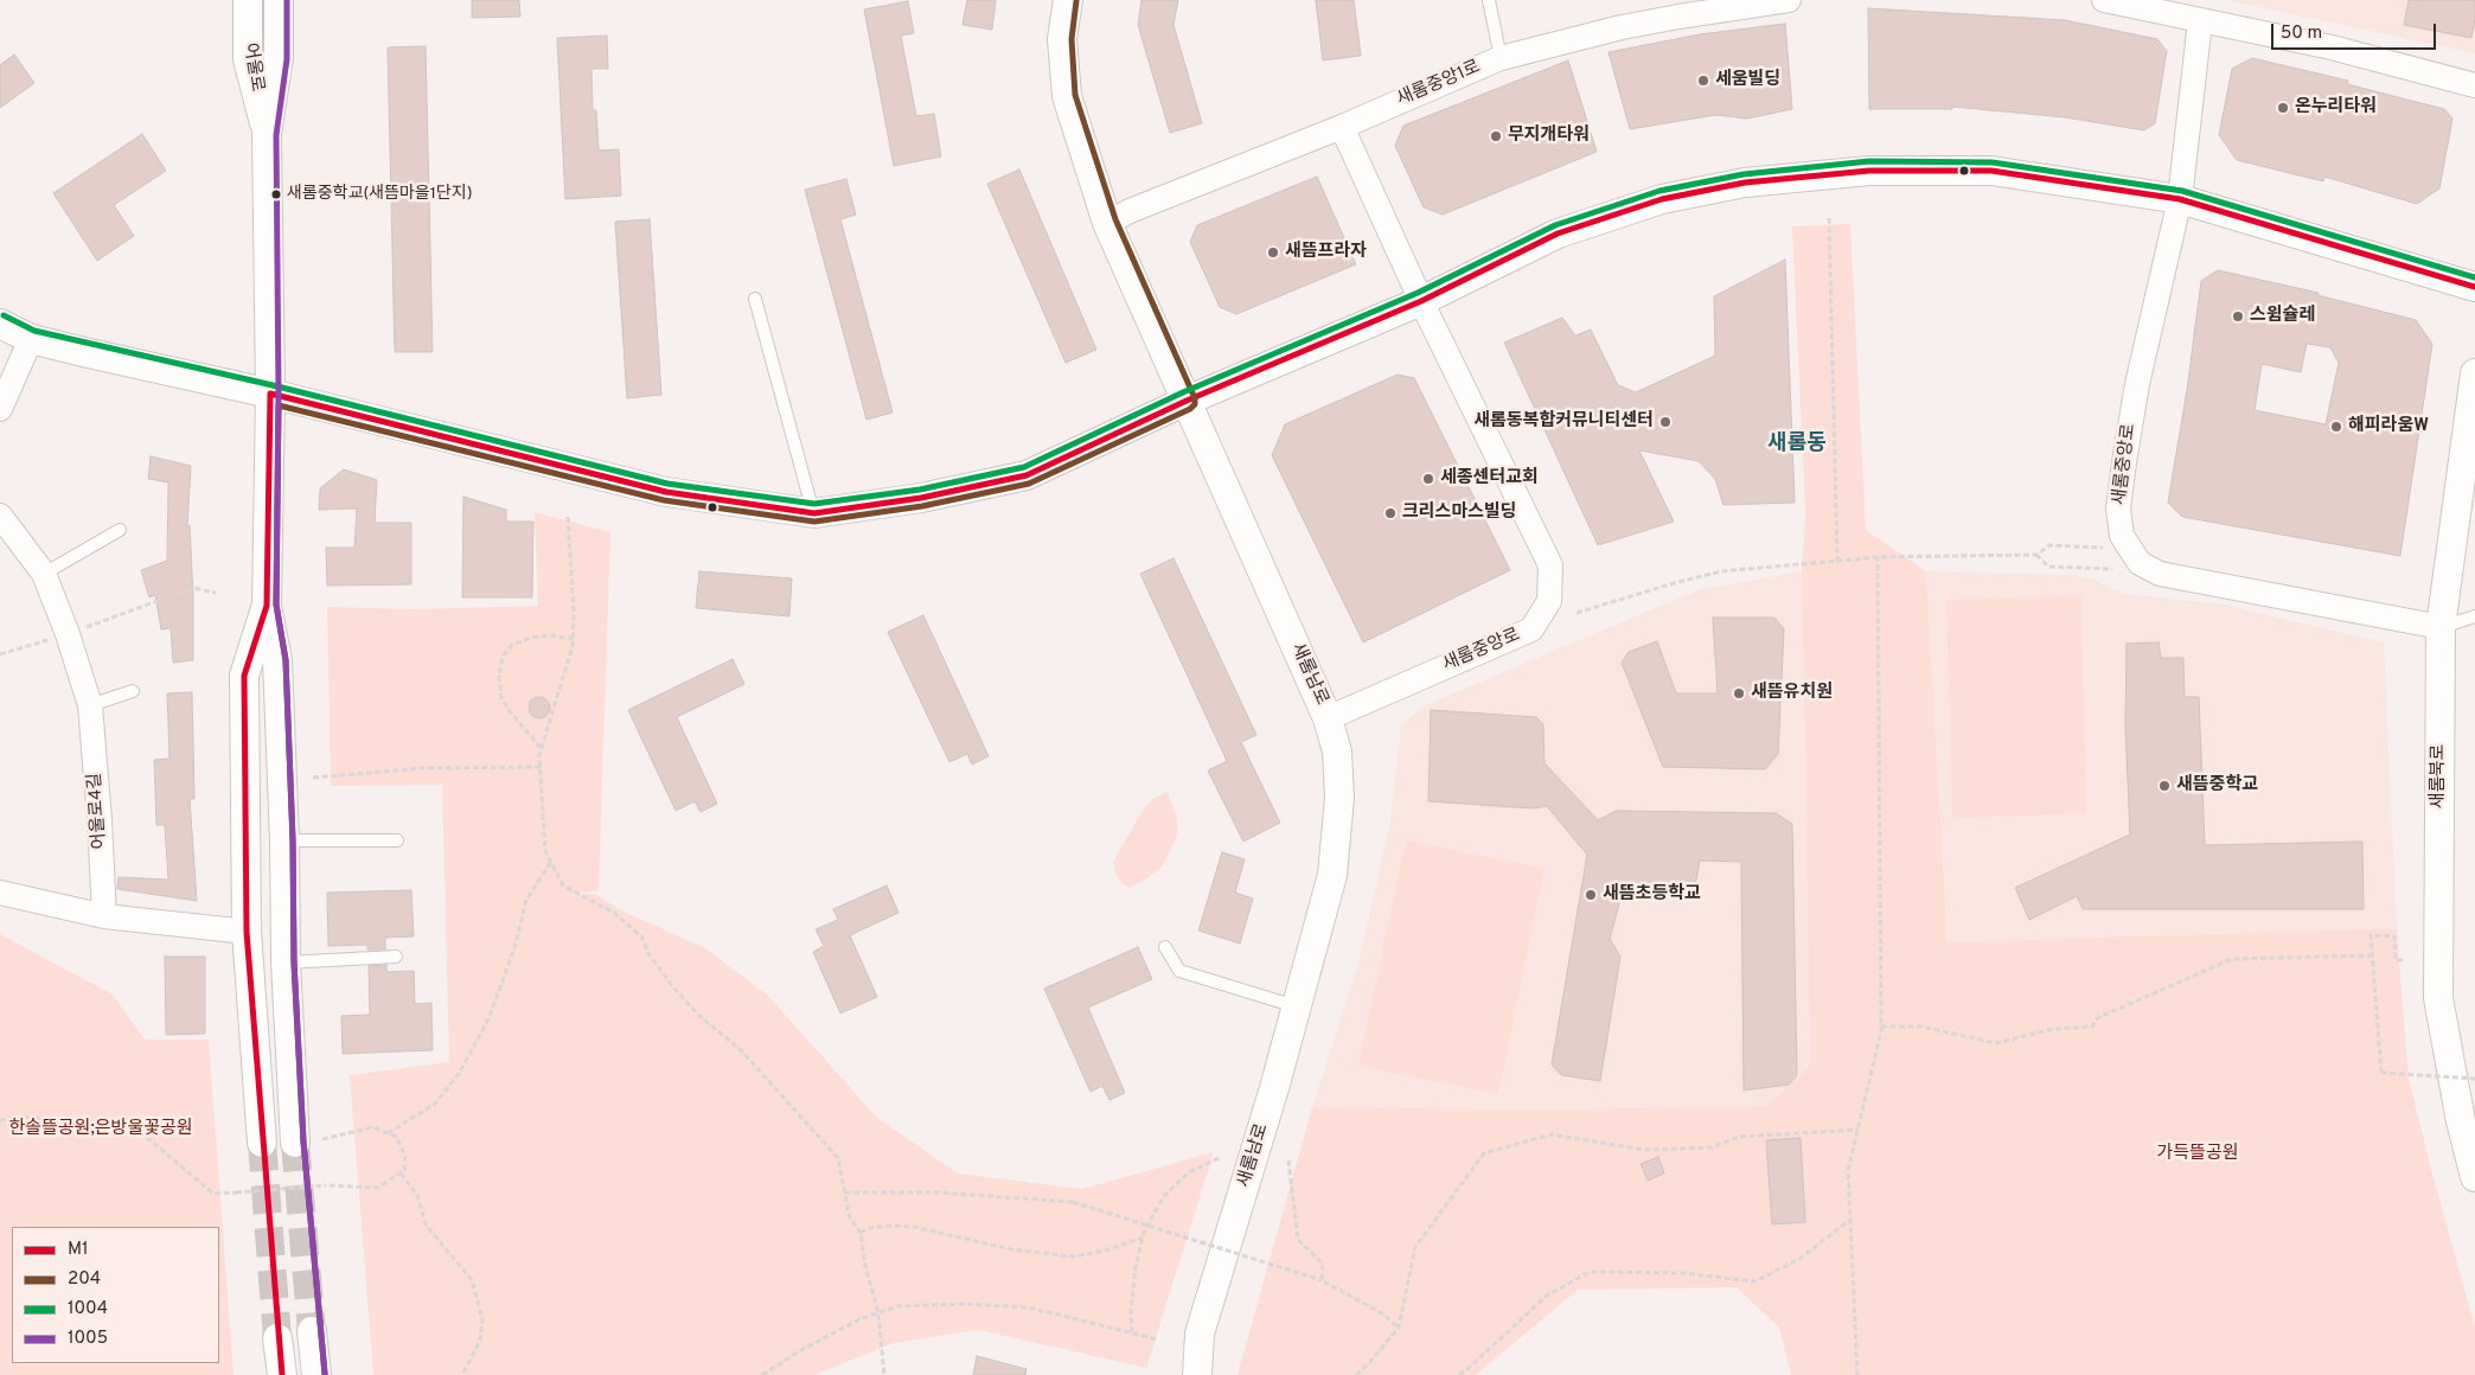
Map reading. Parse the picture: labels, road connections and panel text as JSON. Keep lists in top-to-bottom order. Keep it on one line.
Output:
{"streets":{"street":["어울로","새롬중앙1로","새롬중앙로","새롬남로","새롬북로","어울로4길"]},"crossings":[["새롬중앙1로","새롬중앙로"],["새롬중앙1로","새롬남로"],["새롬중앙로","새롬남로"],["새롬중앙로","새롬북로"]],"districts":["새롬동"],"parks":["한솔뜰공원;은방울꽃공원","가득뜰공원"],"places":["세움빌딩","온누리타워","무지개타워","새롬중학교(새뜸마을1단지)","새뜸프라자","스윔슐레","새롬동복합커뮤니티센터","해피라움W","세종센터교회","크리스마스빌딩","새뜸유치원","새뜸중학교","새뜸초등학교"],"lines":["transit line 1005","transit line 204","transit line 1004","transit line M1"],"legend":["M1","204","1004","1005"],"scale_bar":"50 m"}
